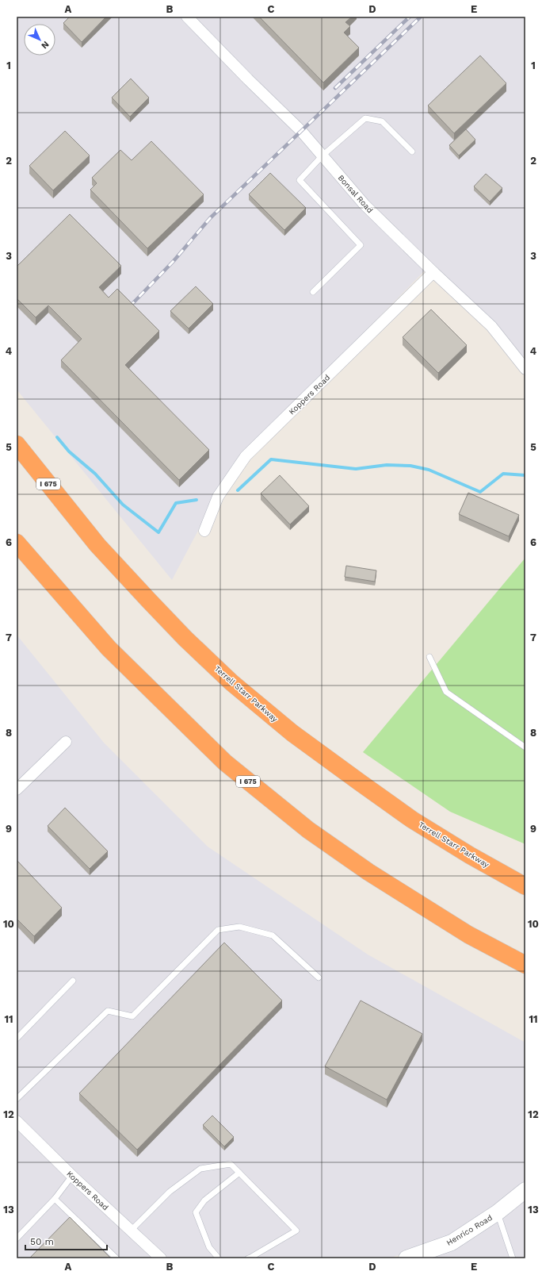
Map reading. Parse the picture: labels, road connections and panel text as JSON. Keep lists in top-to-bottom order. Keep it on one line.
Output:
{"streets":{"highway":["I 675","Terrell Starr Parkway"],"street":["Bonsal Road","Koppers Road","Henrico Road"]},"crossings":[["Bonsal Road","Koppers Road"]],"scale_bar":"50 m","north":"bottom right","grid":{"columns":["A","B","C","D","E"],"rows":["1","2","3","4","5","6","7","8","9","10","11","12","13"]}}
